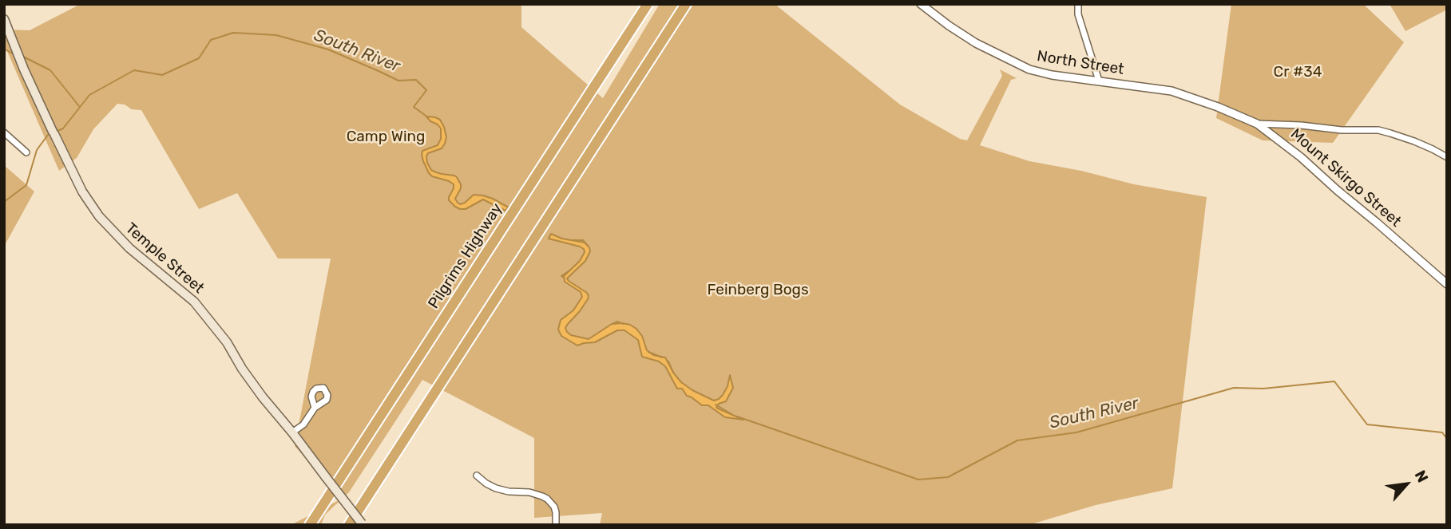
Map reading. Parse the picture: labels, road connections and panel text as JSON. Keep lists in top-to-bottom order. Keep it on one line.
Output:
{"streets":{"highway":["Pilgrims Highway"],"main road":["Temple Street"],"street":["North Street","Mount Skirgo Street"]},"crossings":[["North Street","Mount Skirgo Street"]],"water":["South River"],"parks":["Cr #34","Camp Wing","Feinberg Bogs"],"north":"top right"}
